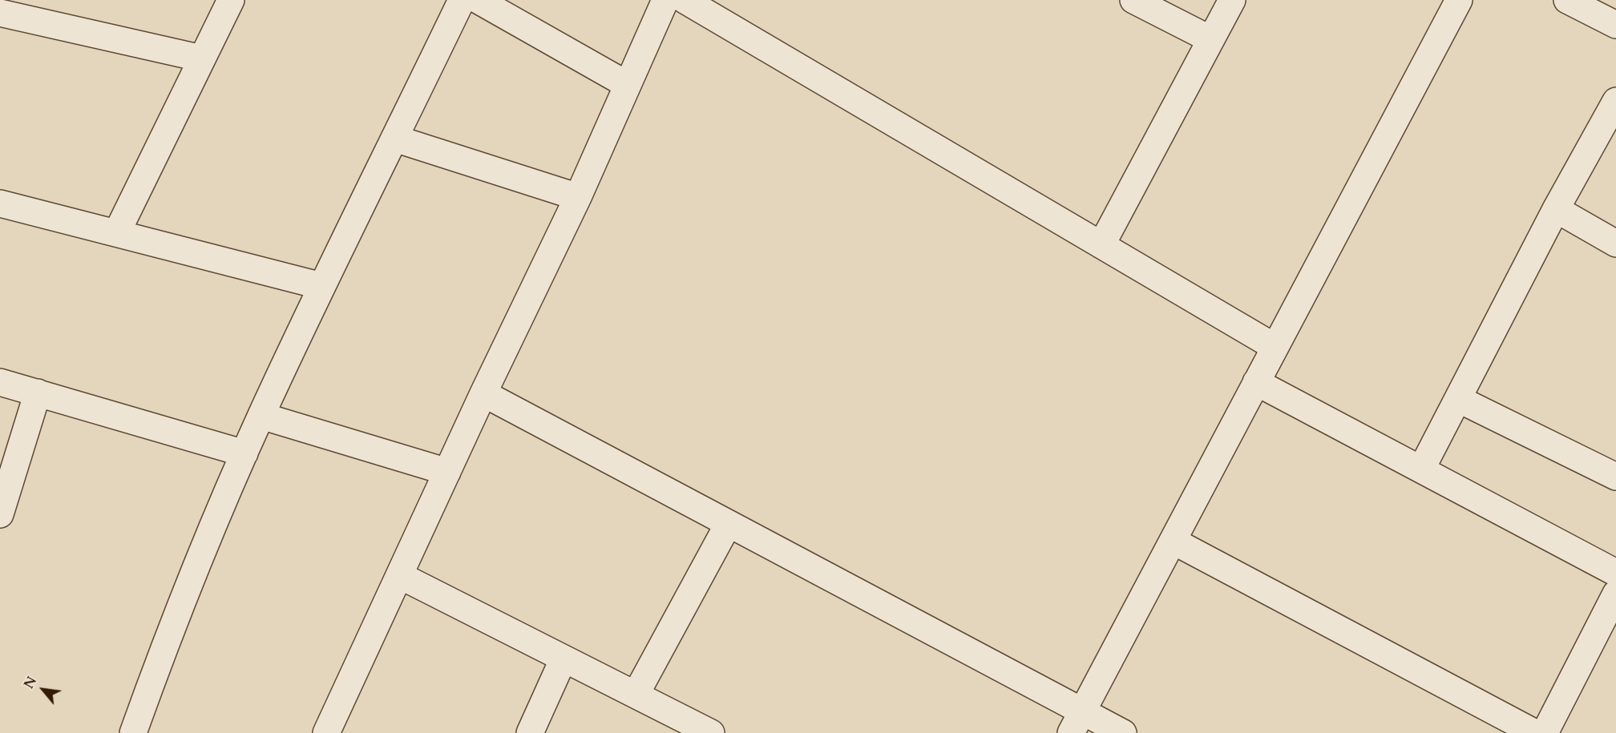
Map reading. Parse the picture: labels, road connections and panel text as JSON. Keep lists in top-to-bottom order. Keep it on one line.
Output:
{"north":"top left"}
